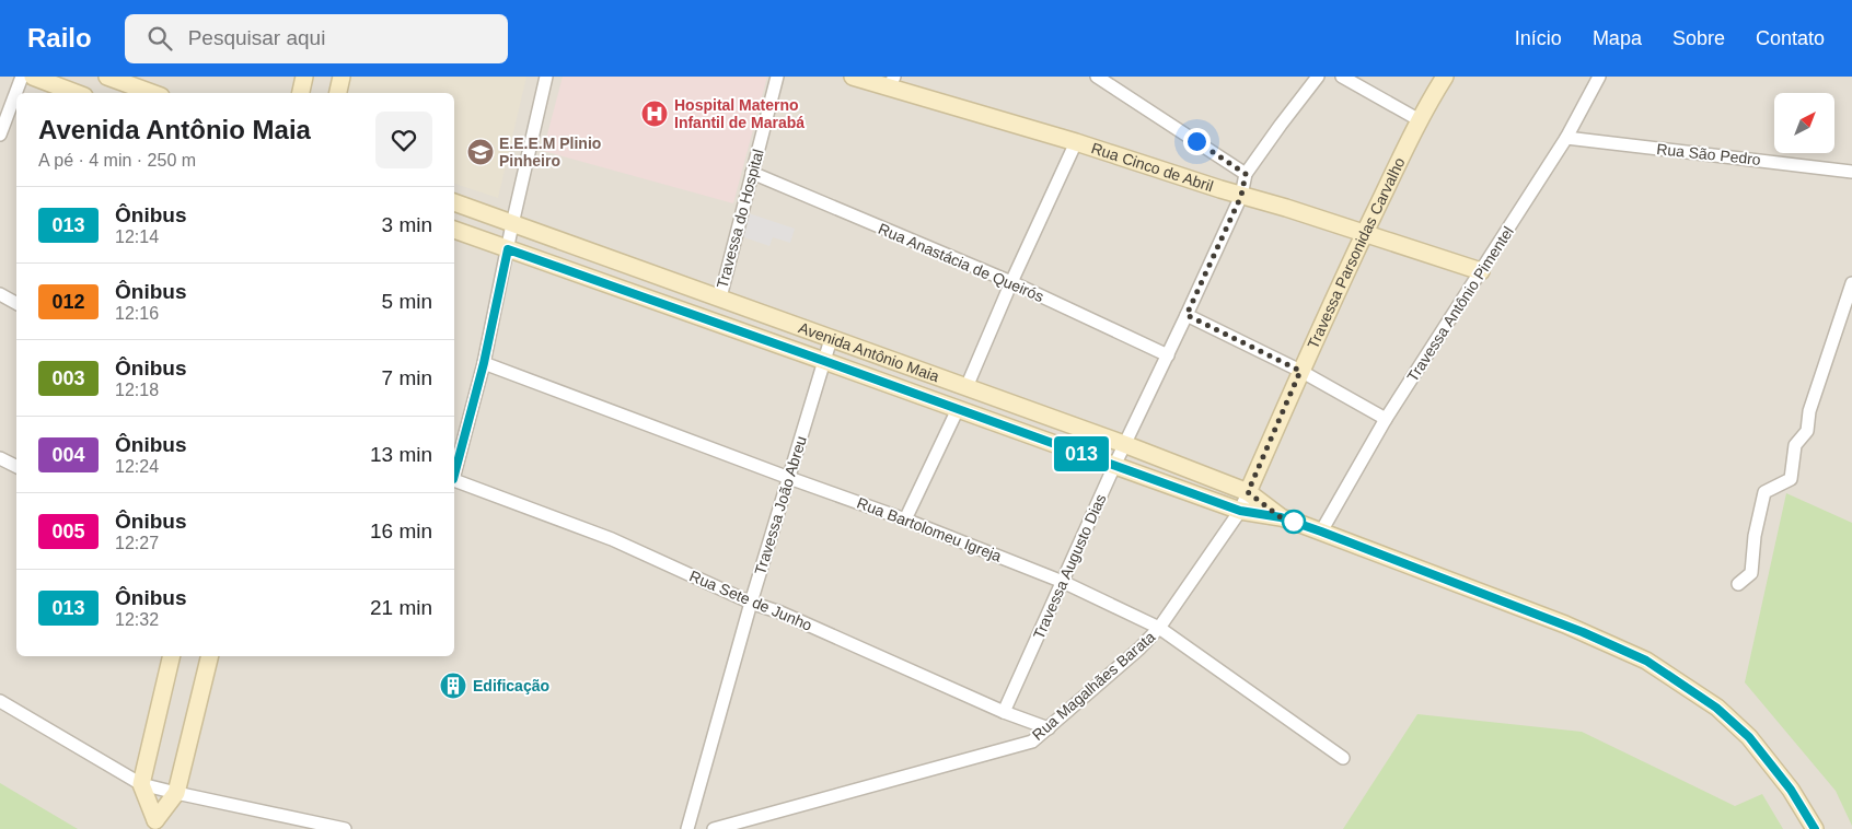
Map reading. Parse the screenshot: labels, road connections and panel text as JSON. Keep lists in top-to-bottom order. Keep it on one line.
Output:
{"streets":{"main road":["Rua Cinco de Abril","Travessa Parsonidas Carvalho","Avenida Antônio Maia"],"street":["Rua São Pedro","Travessa do Hospital","Rua Anastácia de Queirós","Travessa Antônio Pimentel","Travessa João Abreu","Rua Bartolomeu Igreja","Travessa Augusto Dias","Rua Sete de Junho","Rua Magalhães Barata"]},"crossings":[["Rua São Pedro","Travessa Antônio Pimentel"],["Rua Cinco de Abril","Travessa Parsonidas Carvalho"],["Rua Cinco de Abril","Travessa Antônio Pimentel"],["Rua Cinco de Abril","Travessa Augusto Dias"],["Travessa do Hospital","Rua Anastácia de Queirós"],["Travessa do Hospital","Avenida Antônio Maia"],["Travessa Parsonidas Carvalho","Avenida Antônio Maia"],["Travessa Parsonidas Carvalho","Rua Magalhães Barata"],["Rua Anastácia de Queirós","Travessa Augusto Dias"],["Travessa Antônio Pimentel","Avenida Antônio Maia"],["Avenida Antônio Maia","Travessa João Abreu"],["Avenida Antônio Maia","Travessa Augusto Dias"],["Avenida Antônio Maia","Rua Magalhães Barata"],["Travessa João Abreu","Rua Bartolomeu Igreja"],["Travessa João Abreu","Rua Sete de Junho"],["Rua Bartolomeu Igreja","Travessa Augusto Dias"],["Rua Bartolomeu Igreja","Rua Magalhães Barata"],["Travessa Augusto Dias","Rua Sete de Junho"],["Rua Sete de Junho","Rua Magalhães Barata"]],"places":{"hospital":["Hospital Materno Infantil de Marabá"],"school or university":["E.E.E.M Plinio Pinheiro"],"building":["Edificação"]},"lines":["bus line 013"],"north":"top right","page":{"header":"Railo","search":"Pesquisar aqui","nav":["Início","Mapa","Sobre","Contato"],"on_map":"013","heading":["Avenida Antônio Maia","A pé · 4 min · 250 m"],"list":[{"mark":"013","name":"Ônibus","note":"12:14","value":"3 min"},{"mark":"012","name":"Ônibus","note":"12:16","value":"5 min"},{"mark":"003","name":"Ônibus","note":"12:18","value":"7 min"},{"mark":"004","name":"Ônibus","note":"12:24","value":"13 min"},{"mark":"005","name":"Ônibus","note":"12:27","value":"16 min"},{"mark":"013","name":"Ônibus","note":"12:32","value":"21 min"}]}}
